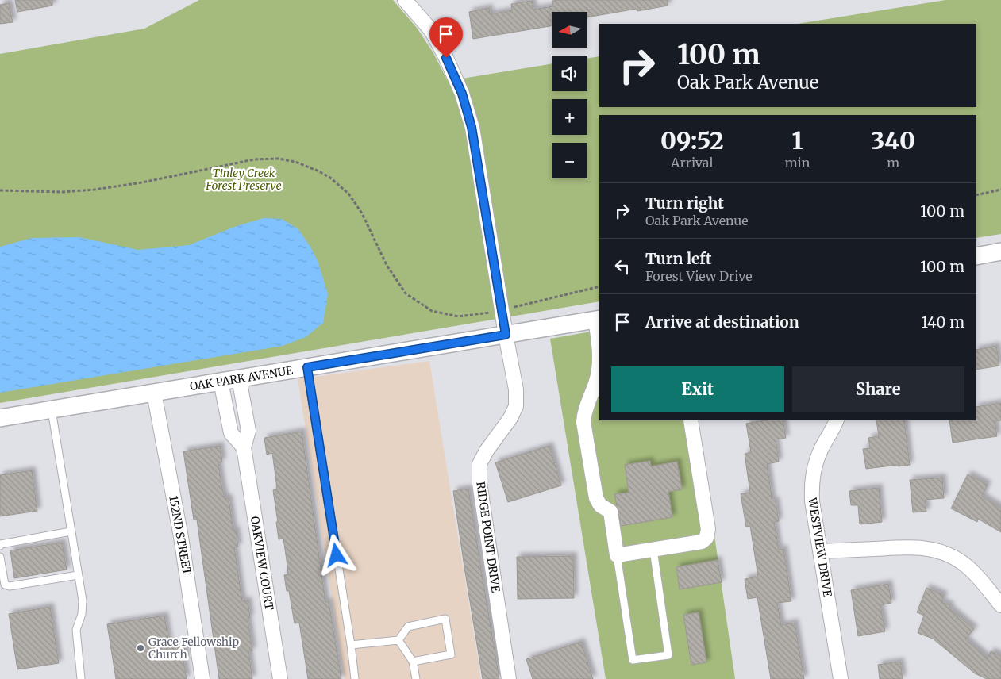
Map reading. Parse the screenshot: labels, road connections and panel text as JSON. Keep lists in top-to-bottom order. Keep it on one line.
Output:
{"streets":{"street":["OAK PARK AVENUE","152ND STREET","RIDGE POINT DRIVE","WESTVIEW DRIVE","OAKVIEW COURT"]},"crossings":[["OAK PARK AVENUE","152ND STREET"],["OAK PARK AVENUE","RIDGE POINT DRIVE"],["OAK PARK AVENUE","OAKVIEW COURT"]],"parks":["Tinley Creek Forest Preserve"],"places":["Grace Fellowship Church"],"north":"left","page":{"map_buttons":["+","−"],"turn":["100 m","Oak Park Avenue"],"eta":["09:52","Arrival","1","min","340","m"],"list":[{"name":"Turn right","note":"Oak Park Avenue","value":"100 m"},{"name":"Turn left","note":"Forest View Drive","value":"100 m"},{"name":"Arrive at destination","value":"140 m"}],"buttons":["Exit","Share"]}}
